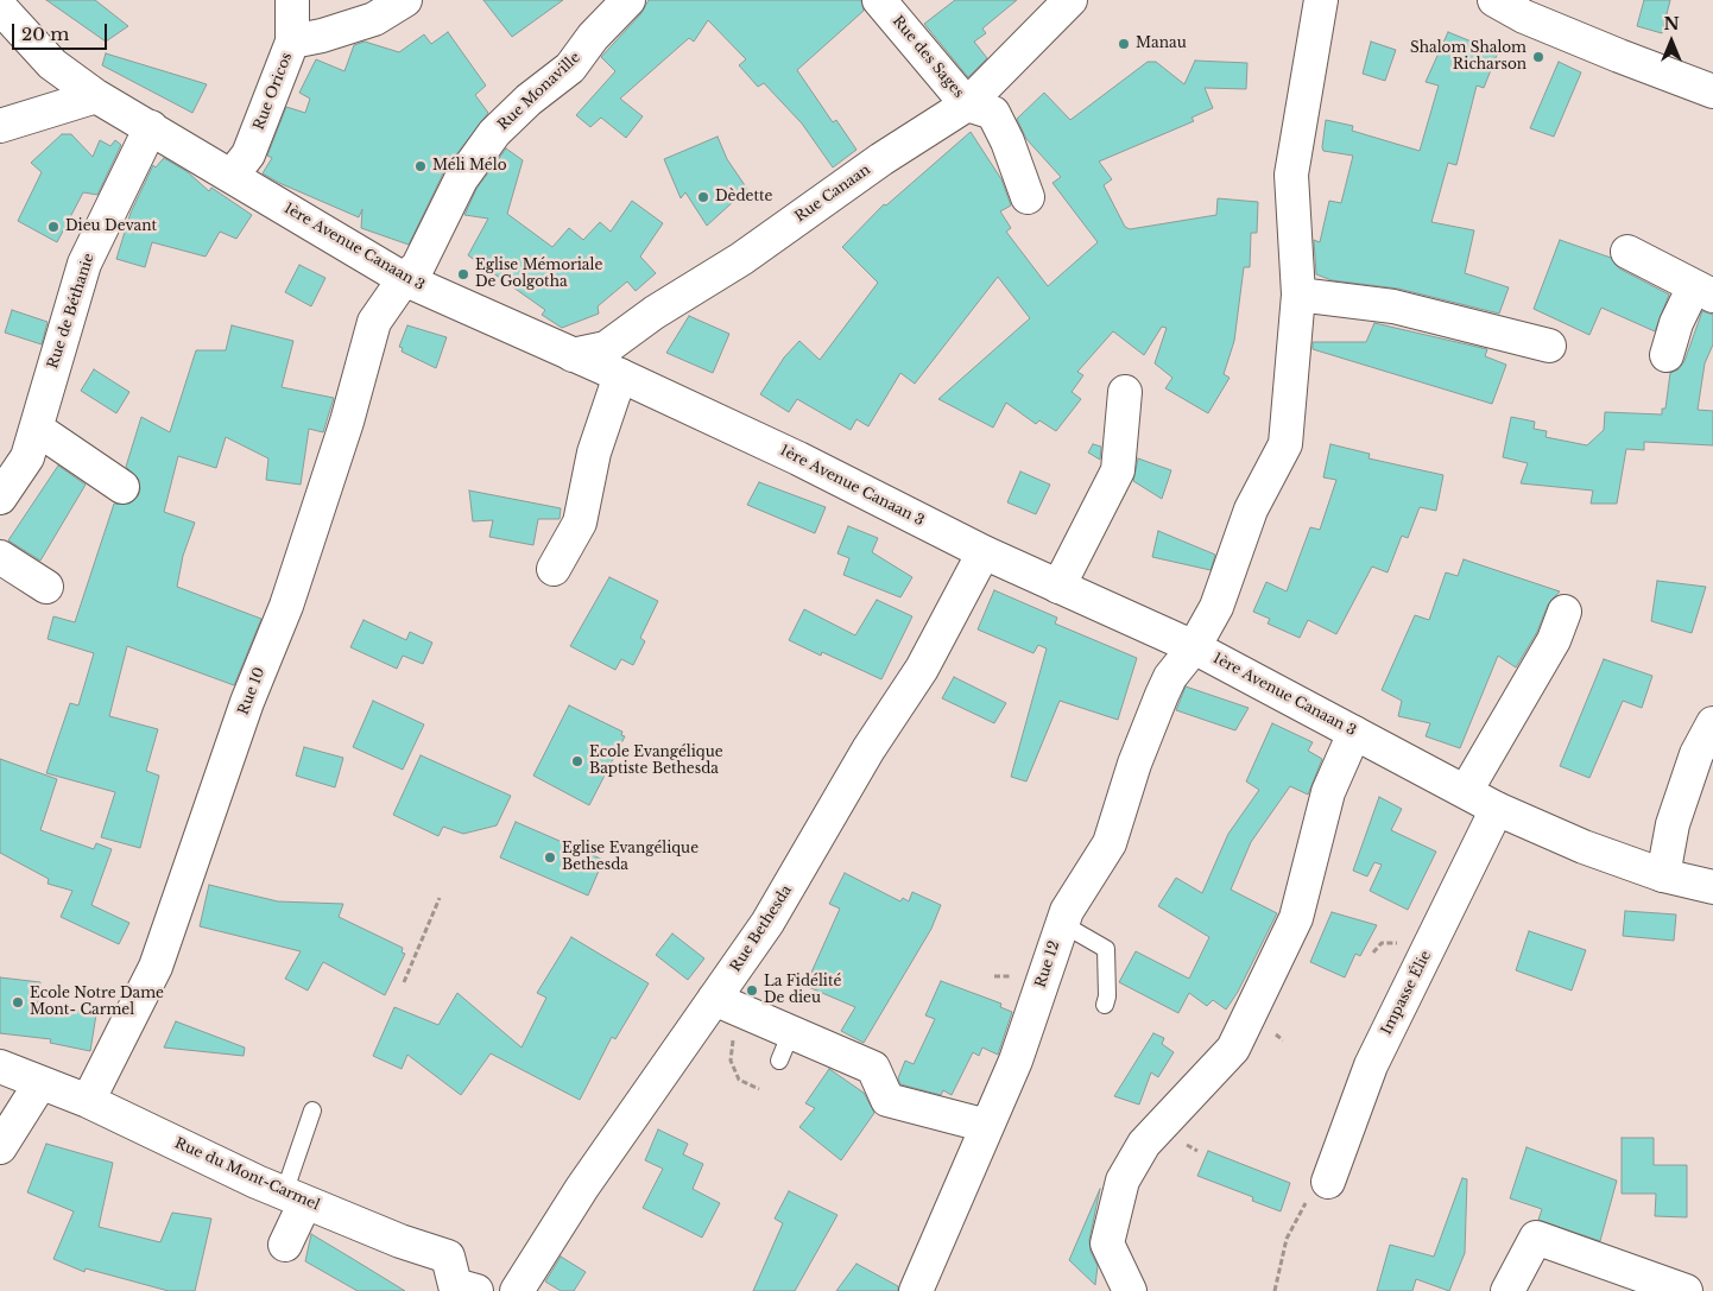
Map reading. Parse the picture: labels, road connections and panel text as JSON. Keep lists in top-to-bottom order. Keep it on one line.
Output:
{"streets":{"street":["Rue des Sages","Rue Oricos","Rue Monaville","Rue Canaan","1ère Avenue Canaan 3","Rue de Béthanie","Rue 10","Rue Bethesda","Rue 12","Impasse Élie","Rue du Mont-Carmel"]},"crossings":[["Rue des Sages","Rue Canaan"],["Rue Oricos","1ère Avenue Canaan 3"],["Rue Monaville","1ère Avenue Canaan 3"],["Rue Monaville","Rue 10"],["Rue Canaan","1ère Avenue Canaan 3"],["1ère Avenue Canaan 3","Rue de Béthanie"],["1ère Avenue Canaan 3","Rue 10"],["1ère Avenue Canaan 3","Rue Bethesda"],["1ère Avenue Canaan 3","Rue 12"],["1ère Avenue Canaan 3","Impasse Élie"],["Rue 10","Rue du Mont-Carmel"]],"places":["Manau","Shalom Shalom Richarson","Méli Mélo","Dèdette","Dieu Devant","Eglise Mémoriale De Golgotha","Ecole Evangélique Baptiste Bethesda","Eglise Evangélique Bethesda","La Fidélité De dieu","Ecole Notre Dame Mont- Carmel"],"scale_bar":"20 m","north":"top"}
